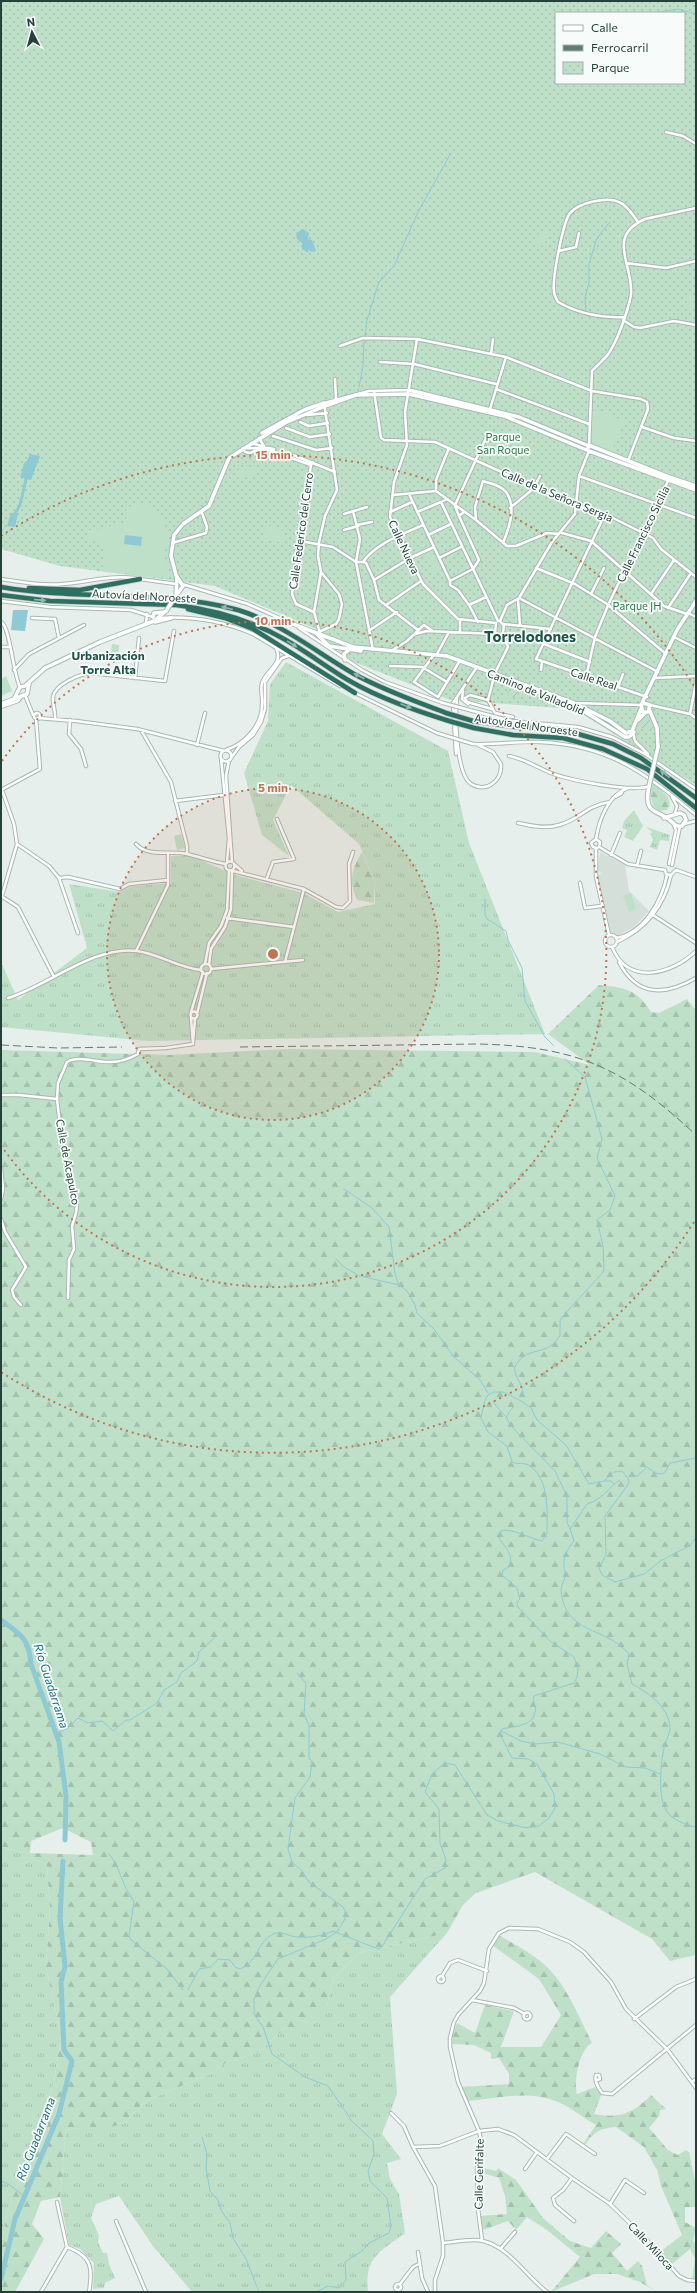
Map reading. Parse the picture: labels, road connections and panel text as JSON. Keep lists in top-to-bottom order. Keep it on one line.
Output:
{"streets":{"highway":["Autovía del Noroeste"],"street":["Calle de la Señora Sergia","Calle Federico del Cerro","Calle Francisco Sicilia","Calle Nueva","Calle Real","Camino de Valladolid","Calle de Acapulco","Calle Gerifalte","Calle Miloca"]},"crossings":[["Calle de la Señora Sergia","Calle Francisco Sicilia"],["Calle de la Señora Sergia","Calle Nueva"],["Calle Francisco Sicilia","Calle Real"],["Calle Gerifalte","Calle Miloca"]],"districts":["Torrelodones","Urbanización Torre Alta"],"water":["Río Guadarrama"],"parks":["Parque San Roque","Parque JH"],"legend":["Calle","Ferrocarril","Parque"],"north":"top","rings":["15 min","10 min","5 min"]}
